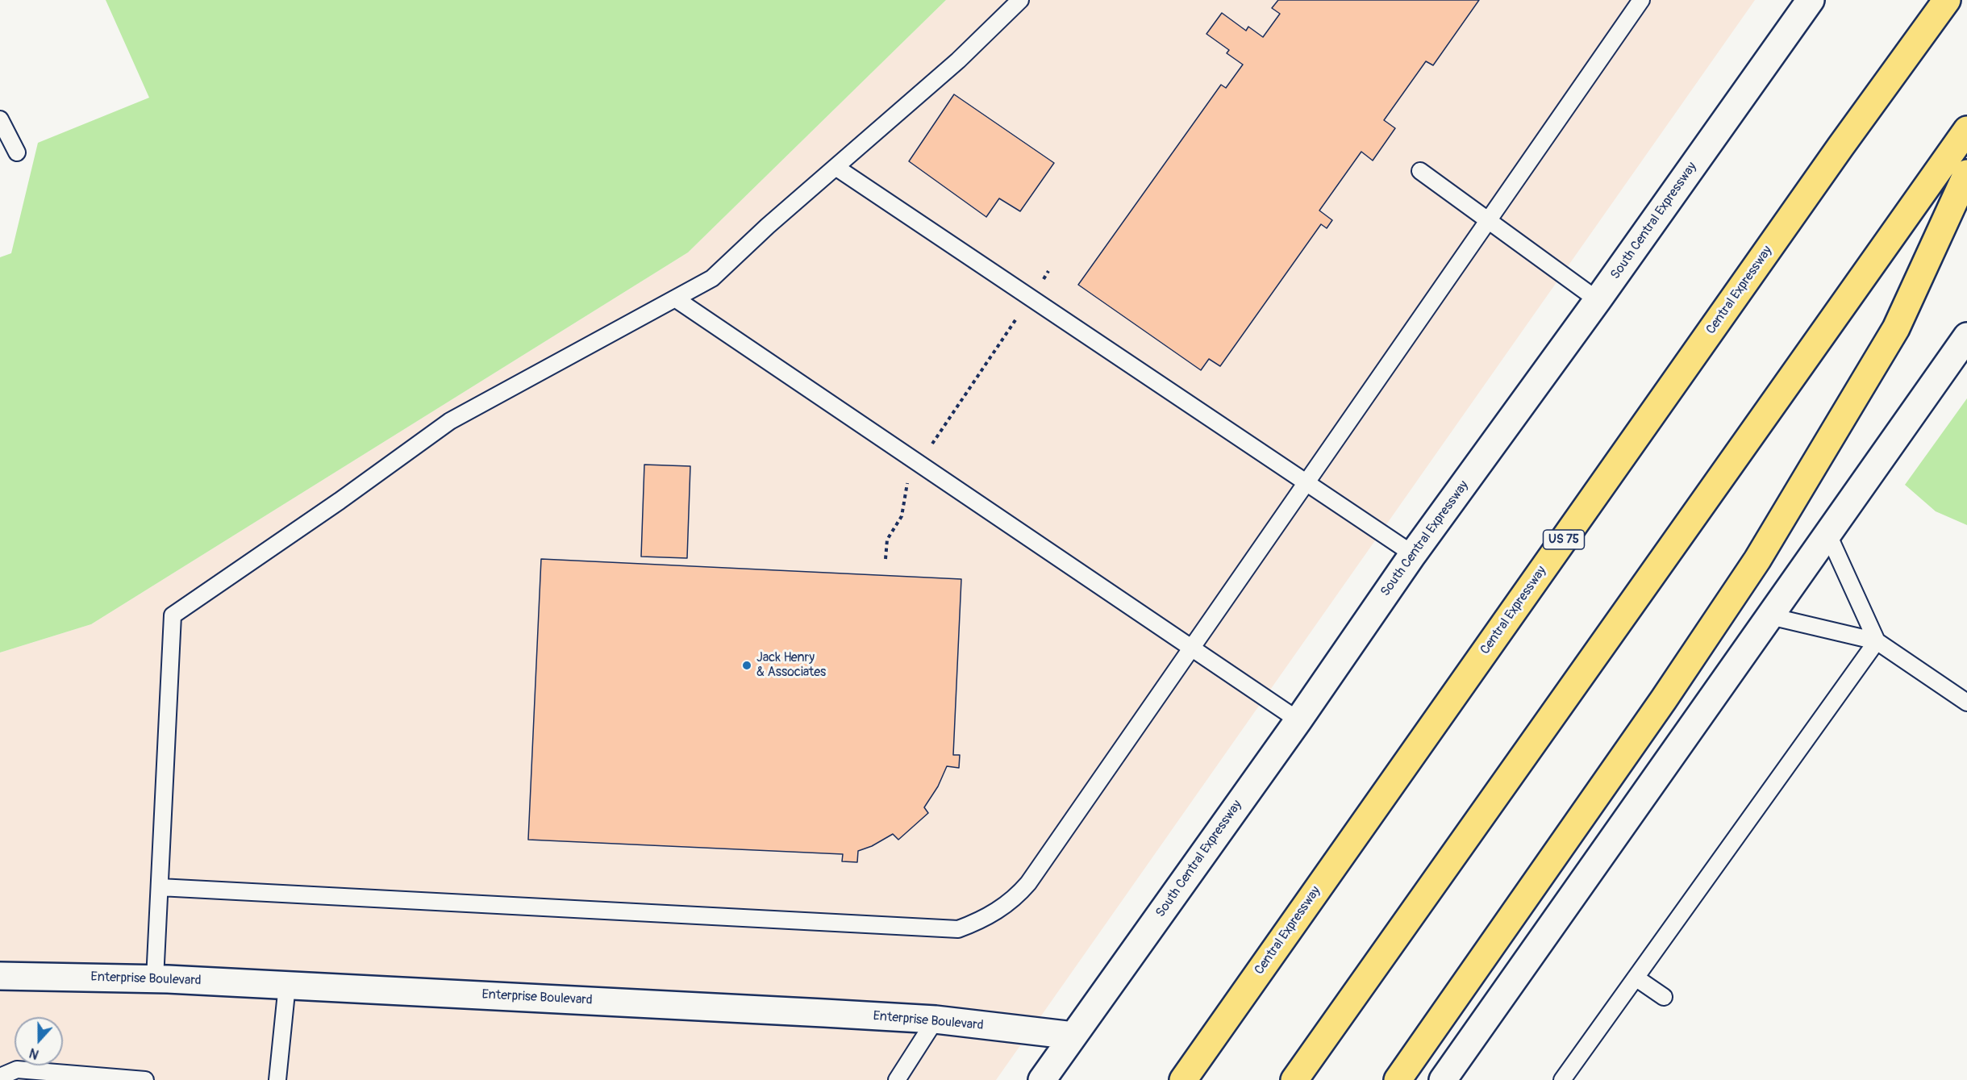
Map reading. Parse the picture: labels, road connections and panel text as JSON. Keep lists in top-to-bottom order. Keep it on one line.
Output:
{"streets":{"highway":["Central Expressway","US 75"],"main road":["South Central Expressway","Enterprise Boulevard"]},"crossings":[["South Central Expressway","Enterprise Boulevard"]],"places":["Jack Henry & Associates"],"north":"bottom"}
